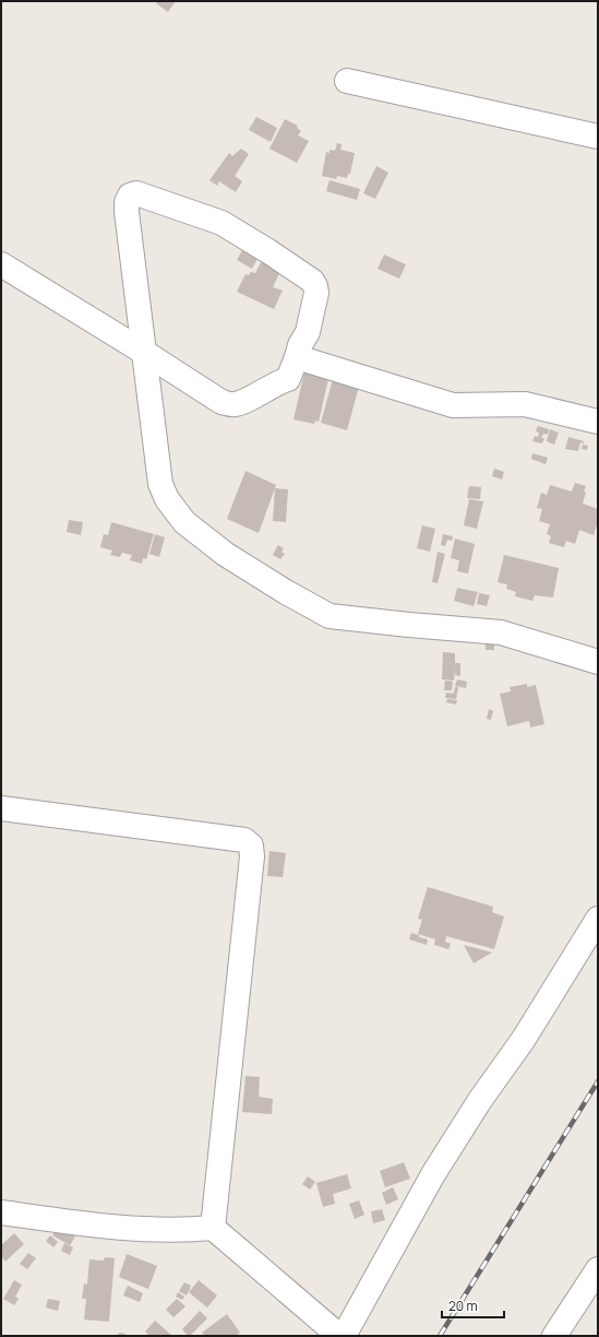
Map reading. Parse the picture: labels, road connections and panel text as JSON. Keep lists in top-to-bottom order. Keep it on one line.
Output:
{"scale_bar":"20 m"}
